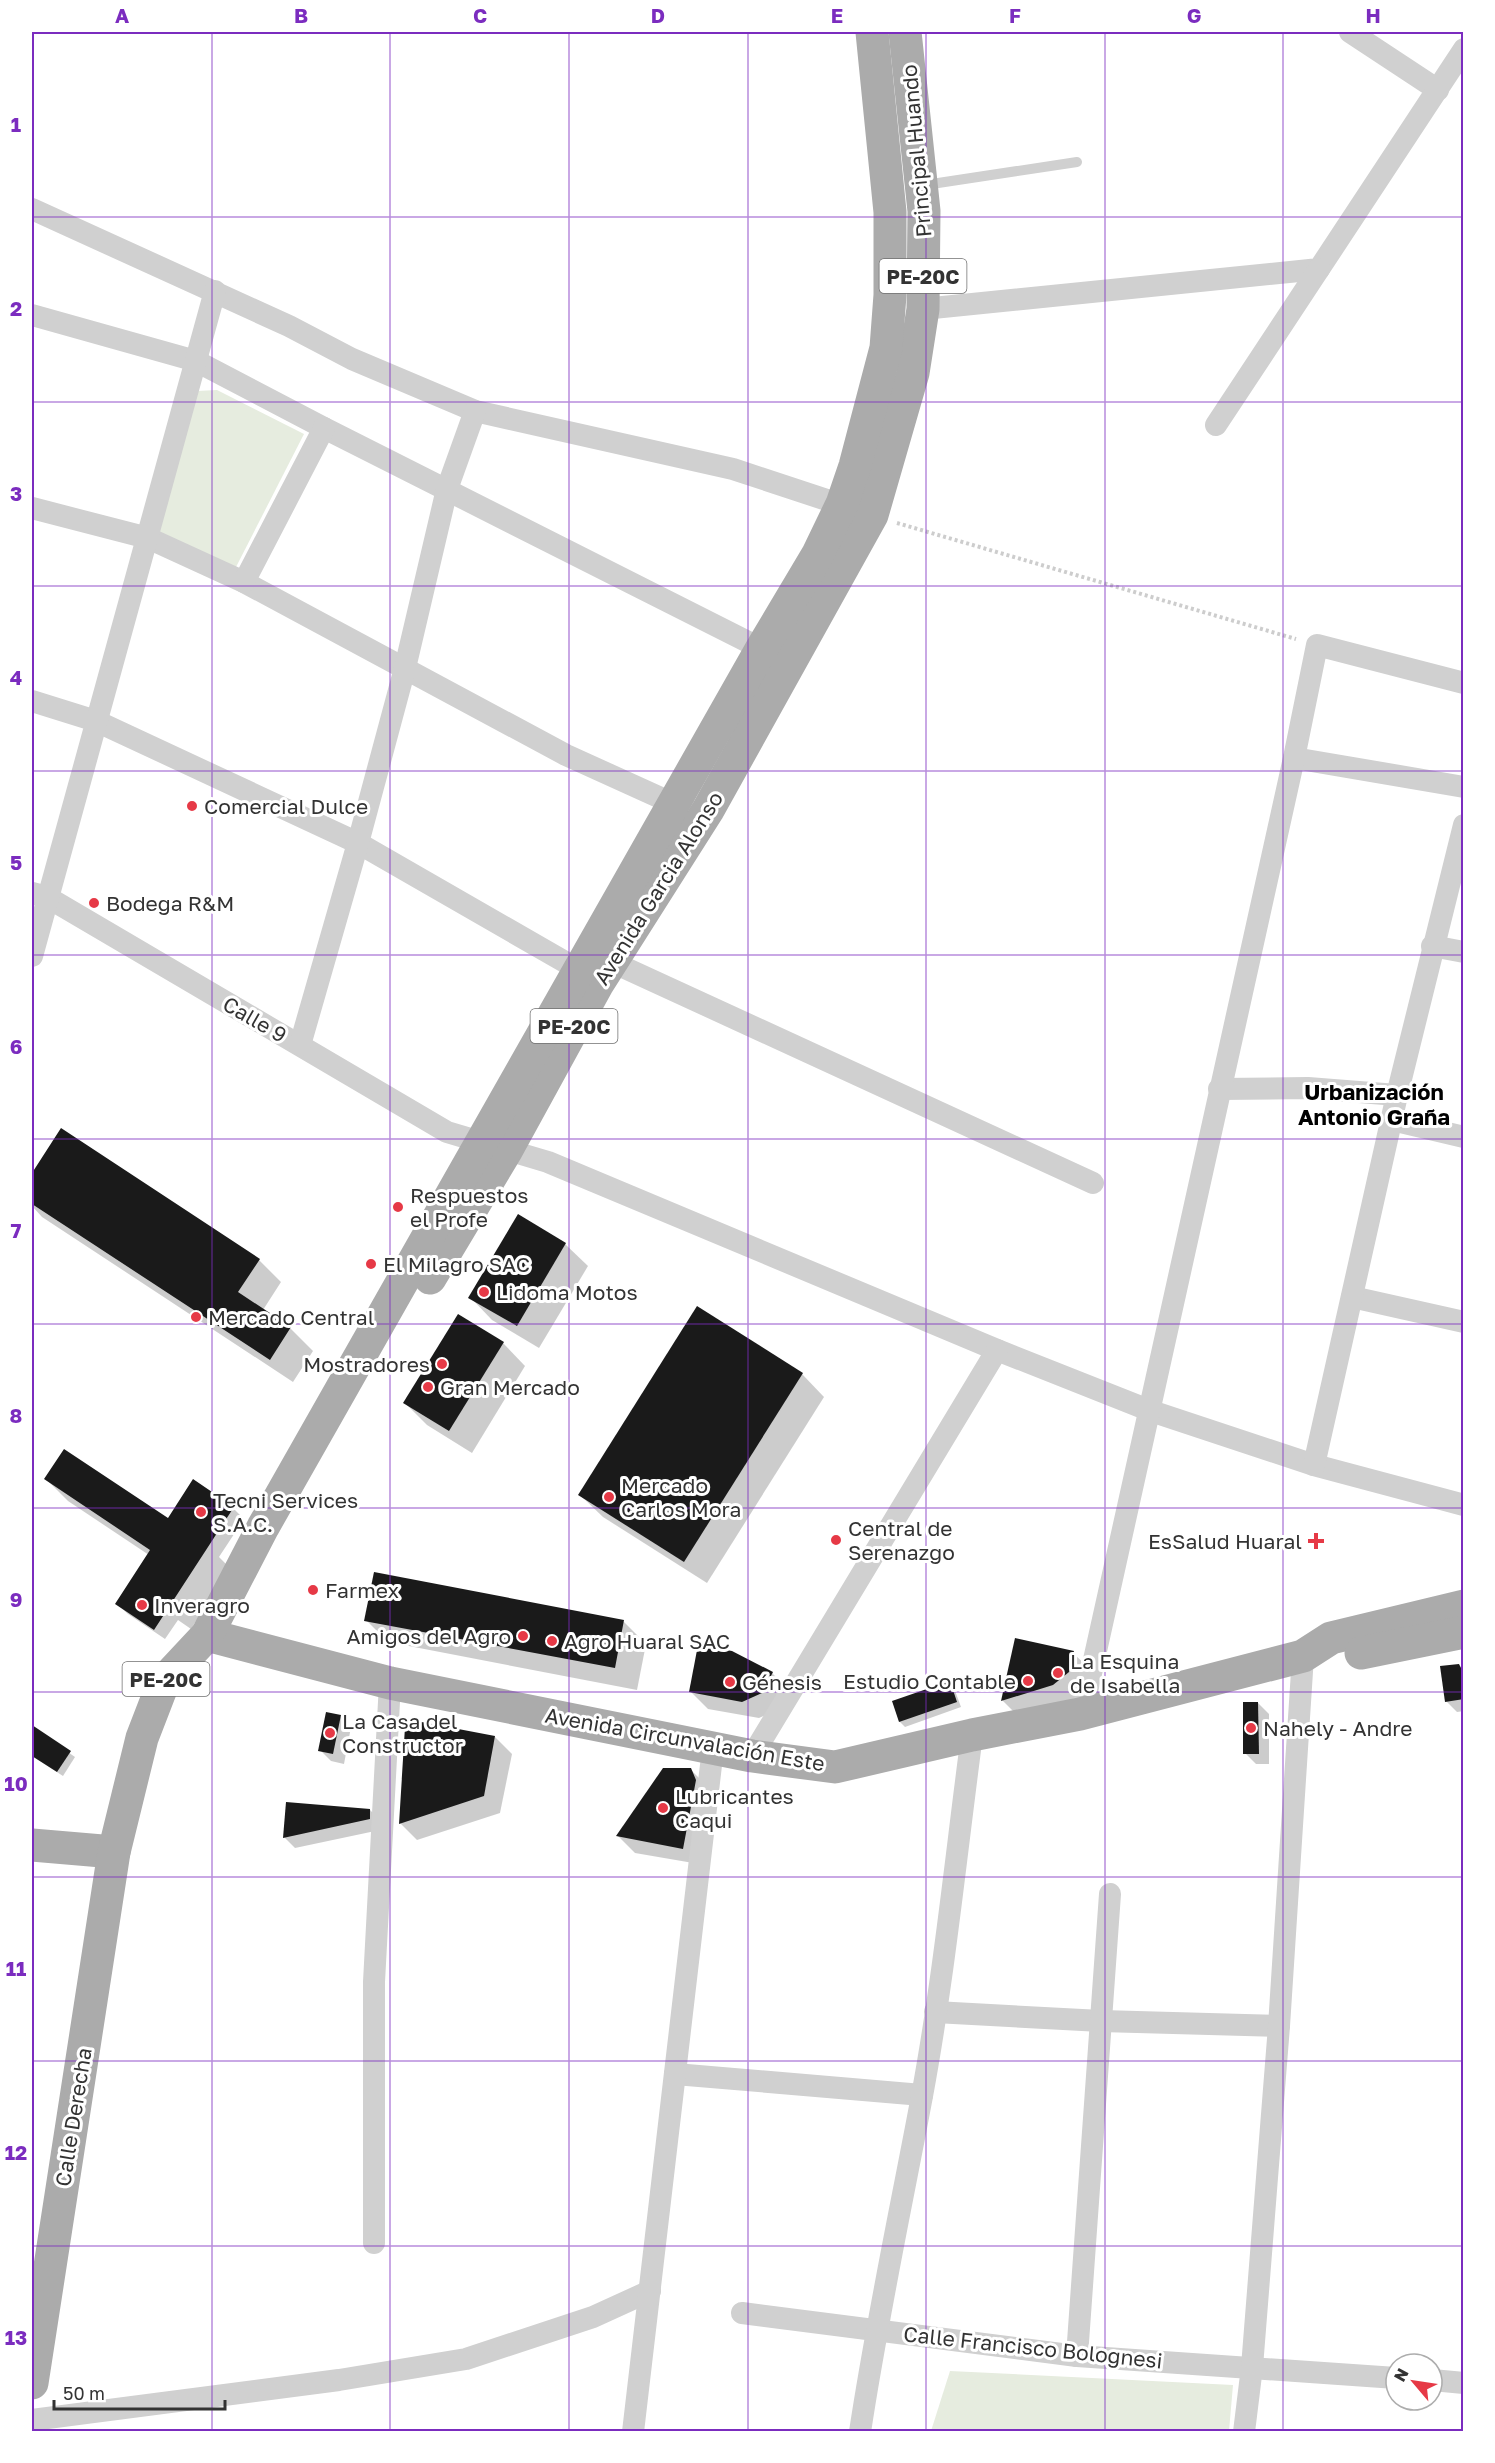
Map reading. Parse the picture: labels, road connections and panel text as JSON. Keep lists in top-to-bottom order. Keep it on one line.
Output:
{"streets":{"main road":["Principal Huando","PE-20C","Avenida Garcia Alonso","Avenida Circunvalación Este","Calle Derecha"],"street":["Calle 9","Calle Francisco Bolognesi"]},"crossings":[["Principal Huando","Avenida Garcia Alonso"],["Avenida Garcia Alonso","Calle 9"],["Avenida Garcia Alonso","Avenida Circunvalación Este"],["Avenida Garcia Alonso","Calle Derecha"]],"districts":["Urbanización Antonio Graña"],"places":{"other":["Comercial Dulce","Bodega R&M","Respuestos el Profe","El Milagro SAC","Lidoma Motos","Mercado Central","Mostradores","Gran Mercado","Mercado Carlos Mora","Tecni Services S.A.C.","Central de Serenazgo","Farmex","Inveragro","Amigos del Agro","Agro Huaral SAC","La Esquina de Isabella","Estudio Contable","Génesis","Nahely - Andre","La Casa del Constructor","Lubricantes Caqui"],"health":["EsSalud Huaral"]},"scale_bar":"50 m","north":"top left","grid":{"columns":["A","B","C","D","E","F","G","H"],"rows":["1","2","3","4","5","6","7","8","9","10","11","12","13"]}}
